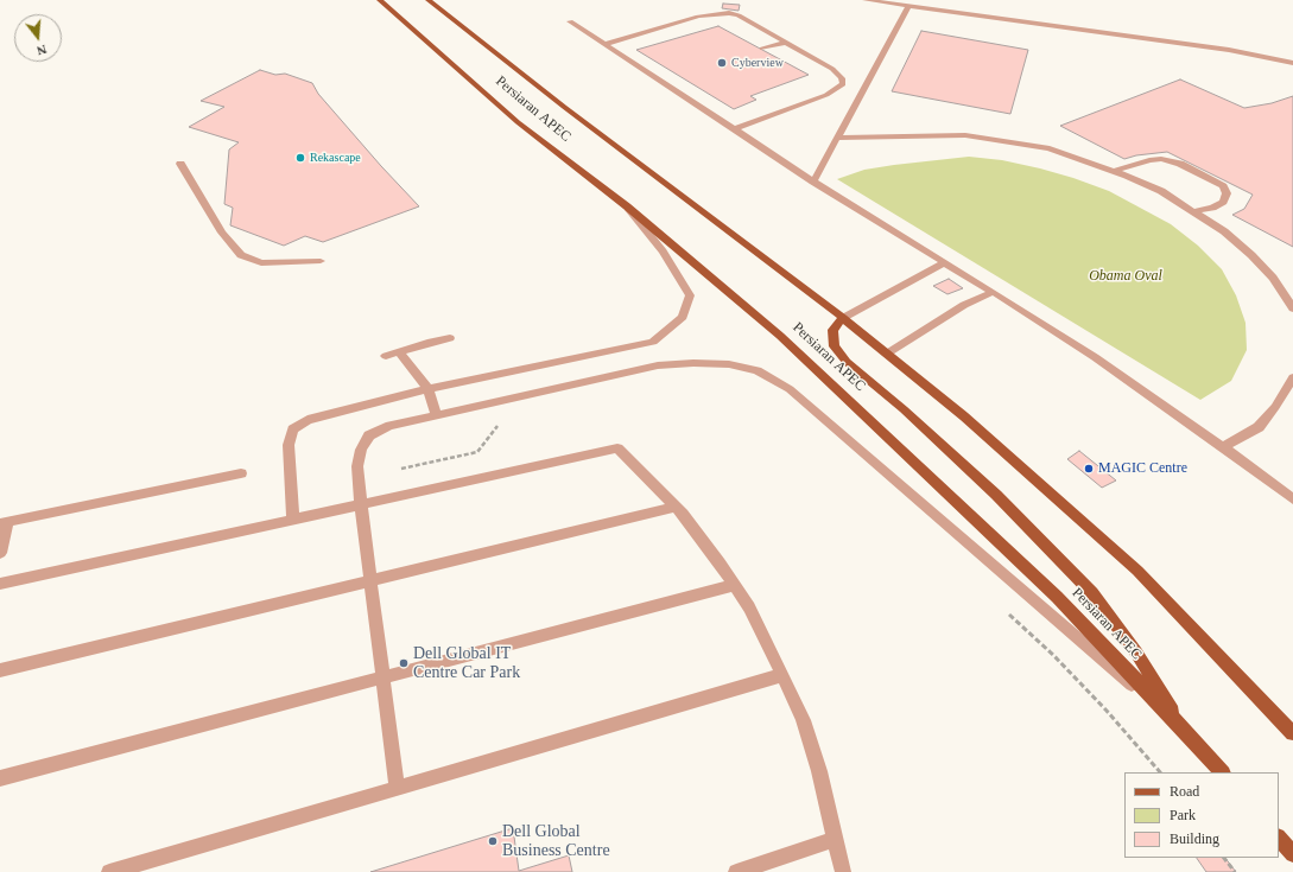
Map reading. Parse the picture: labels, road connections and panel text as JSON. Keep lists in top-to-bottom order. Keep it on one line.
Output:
{"streets":{"main road":["Persiaran APEC"]},"parks":["Obama Oval"],"places":["Cyberview","Rekascape","MAGIC Centre","Dell Global IT Centre Car Park","Dell Global Business Centre"],"legend":["Road","Park","Building"],"north":"bottom"}
